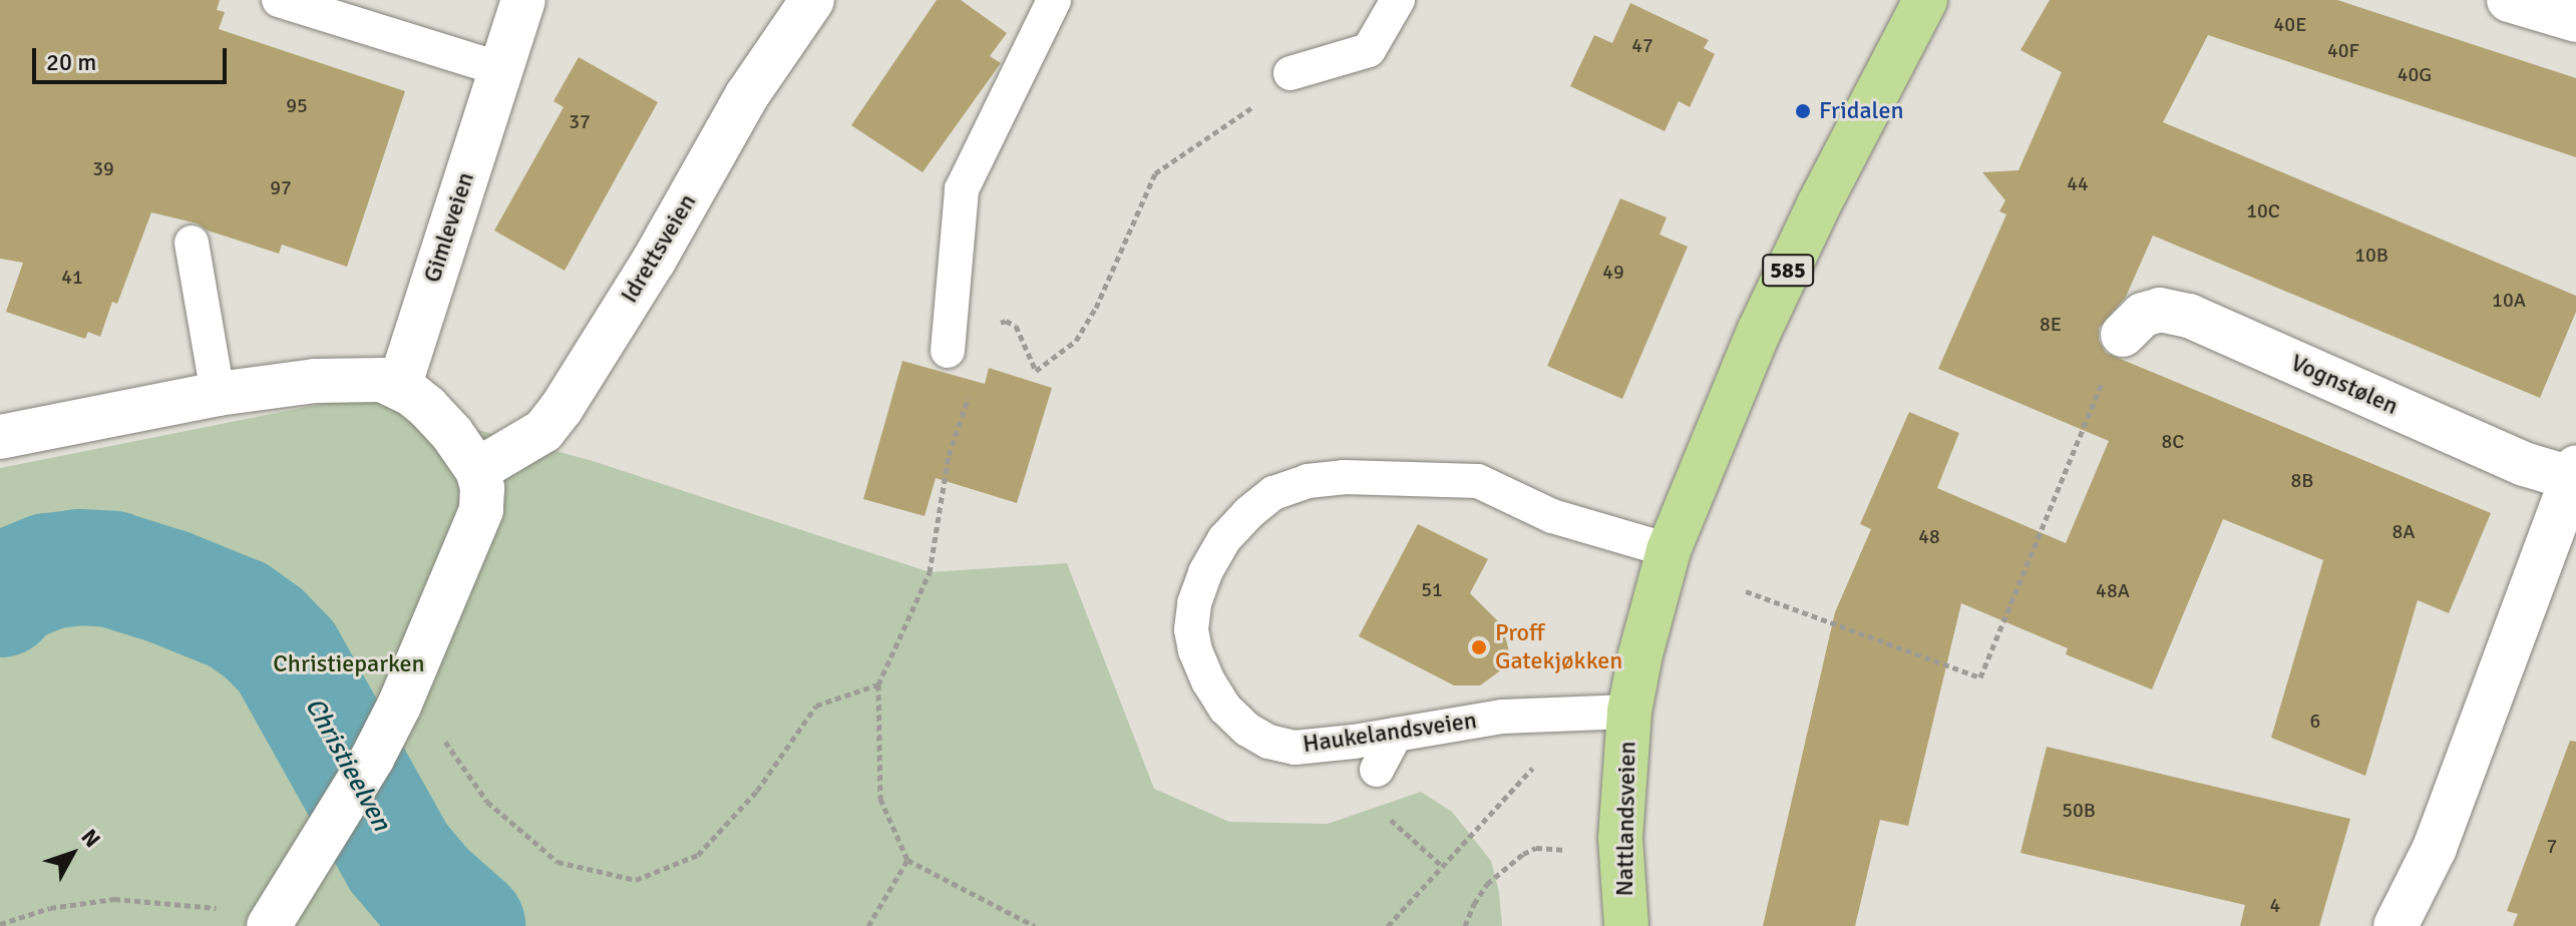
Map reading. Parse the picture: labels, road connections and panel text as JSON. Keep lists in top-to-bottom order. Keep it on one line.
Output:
{"streets":{"main road":["585","Nattlandsveien"],"street":["Gimleveien","Idrettsveien","Vognstølen"],"lane":["Haukelandsveien"]},"crossings":[["585","Haukelandsveien"],["585","Nattlandsveien"],["Haukelandsveien","Nattlandsveien"]],"water":["Christieelven"],"parks":["Christieparken"],"places":["Fridalen","Proff Gatekjøkken"],"house_numbers":["40E","47","40F","40G","95","37","39","44","97","10C","10B","49","41","10A","8E","8C","8B","8A","48","51","48A","6","50B","7","4"],"scale_bar":"20 m","north":"top right"}
